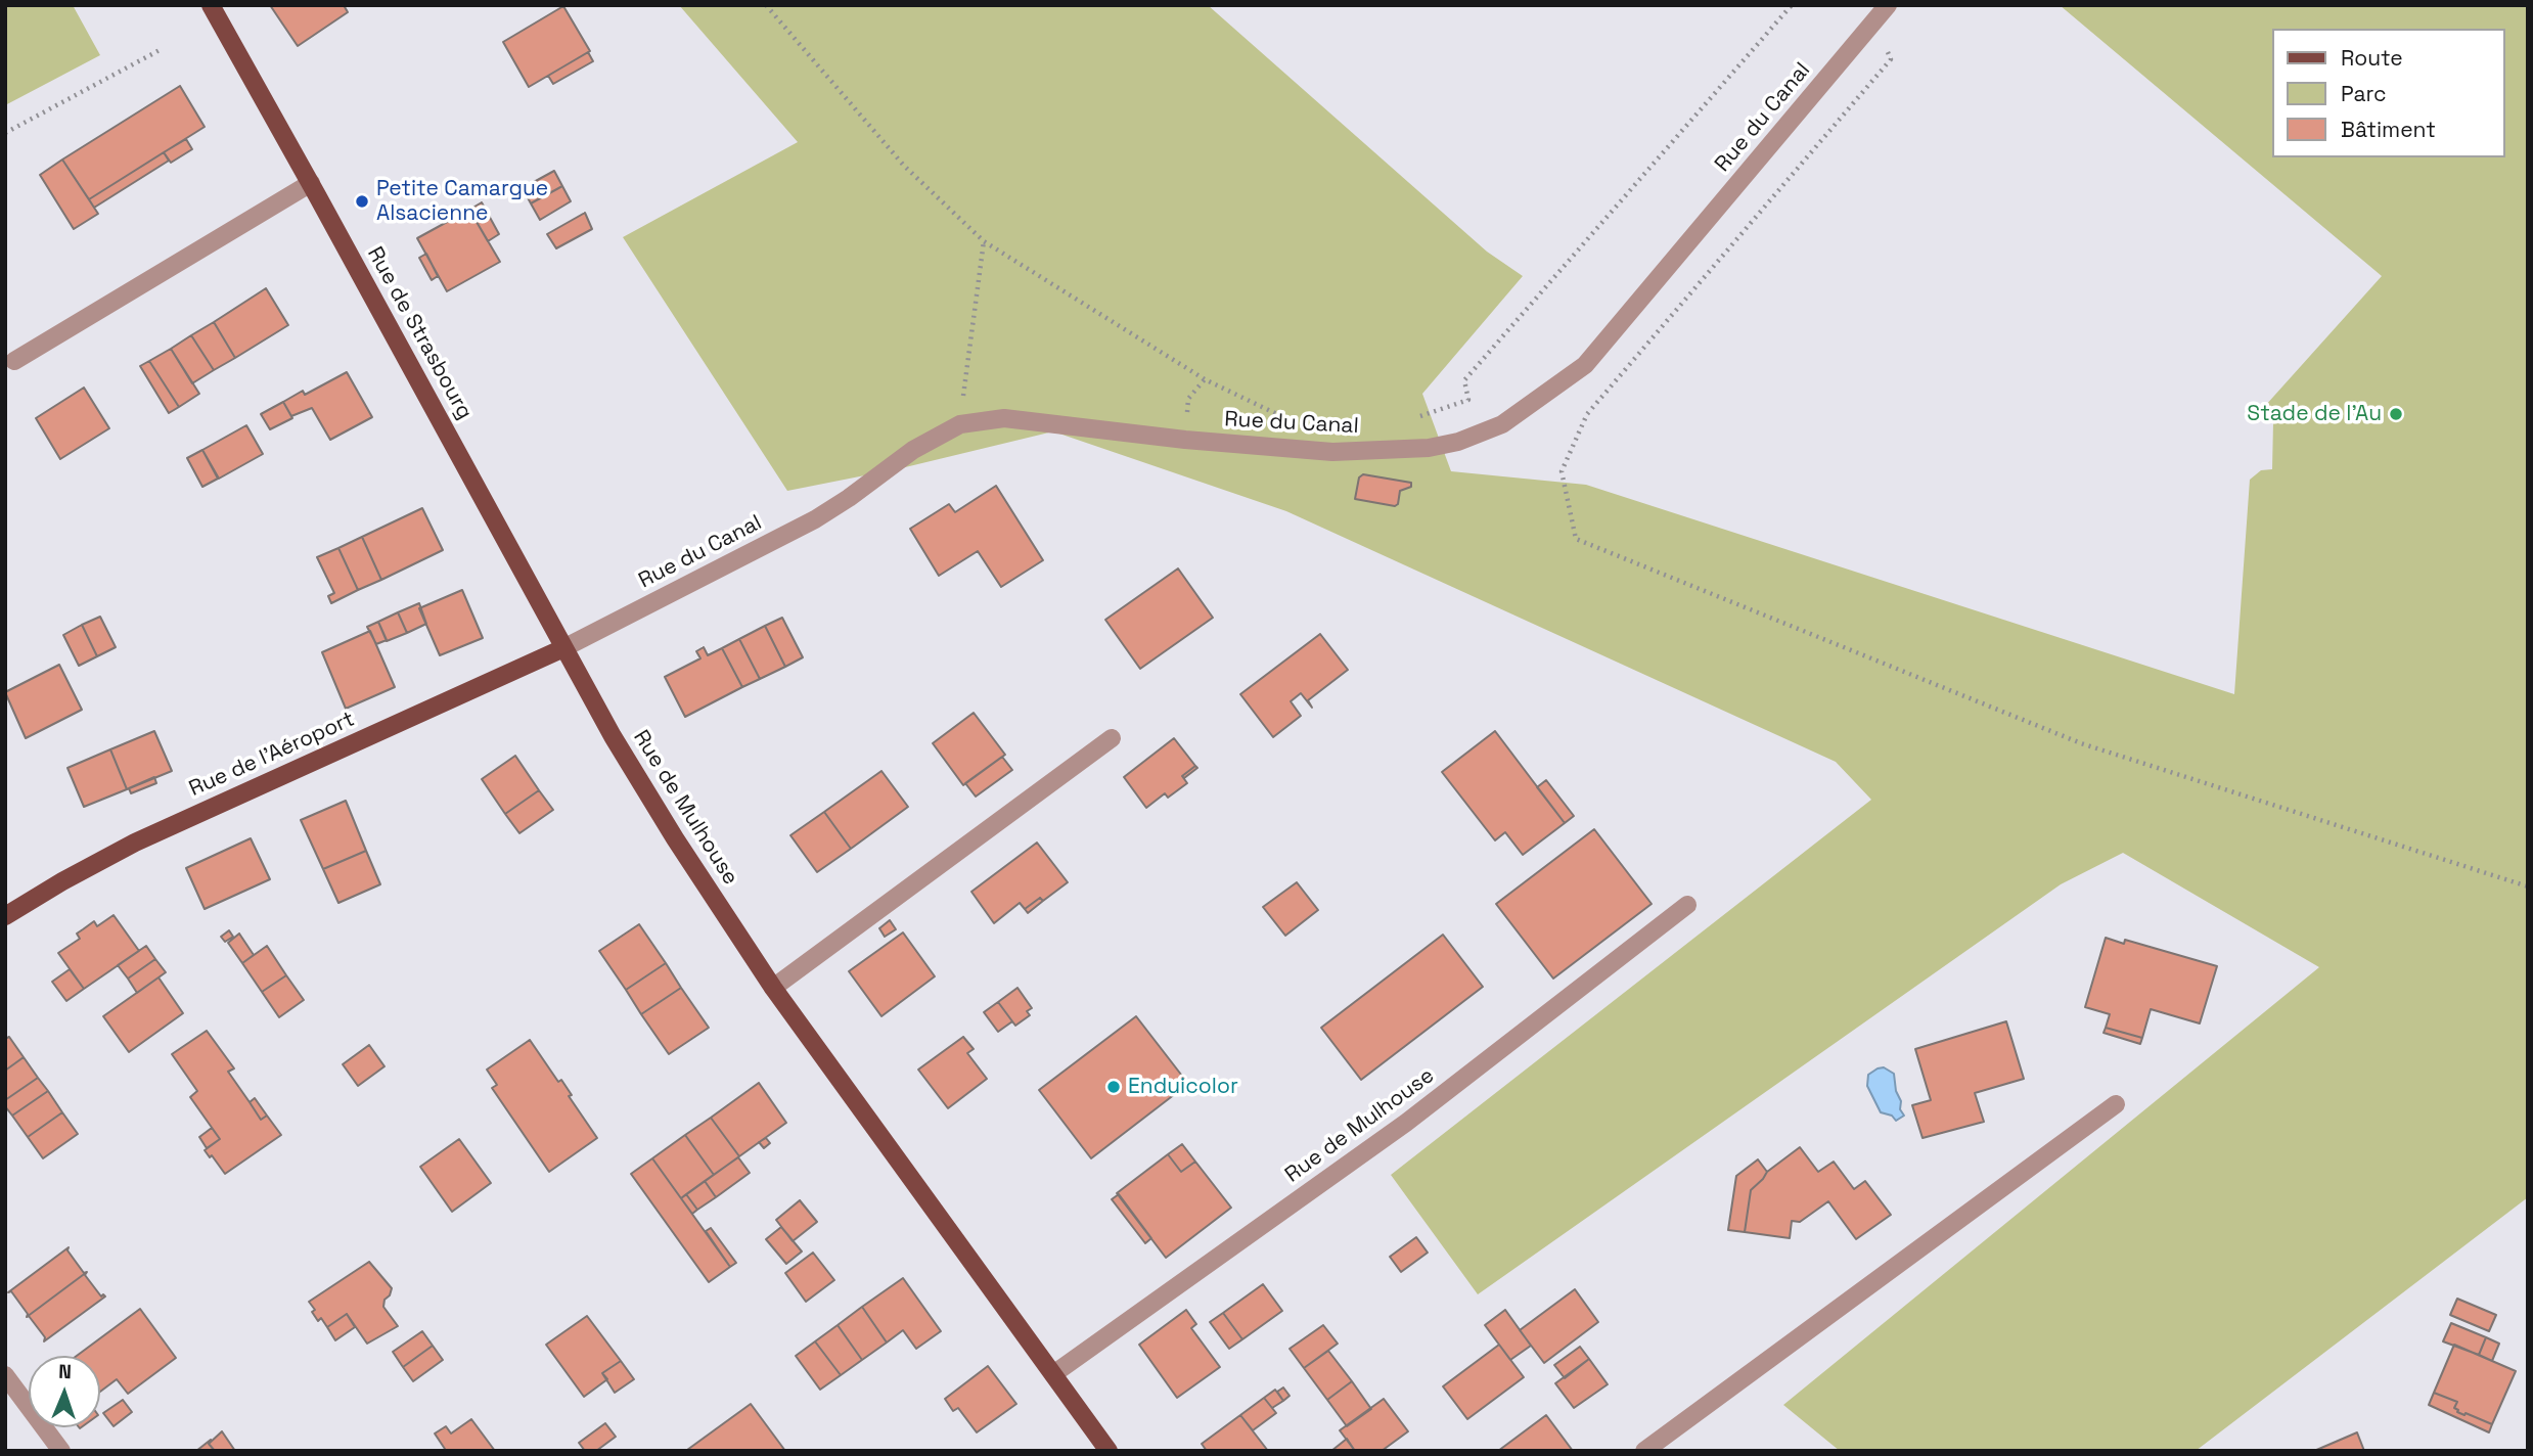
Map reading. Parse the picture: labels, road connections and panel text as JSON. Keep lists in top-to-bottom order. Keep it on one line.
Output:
{"streets":{"main road":["Rue de Strasbourg","Rue de l'Aéroport","Rue de Mulhouse"],"street":["Rue du Canal"]},"crossings":[["Rue du Canal","Rue de Strasbourg"],["Rue du Canal","Rue de l'Aéroport"],["Rue du Canal","Rue de Mulhouse"],["Rue de Strasbourg","Rue de l'Aéroport"],["Rue de Strasbourg","Rue de Mulhouse"],["Rue de l'Aéroport","Rue de Mulhouse"]],"places":["Petite Camargue Alsacienne","Stade de l'Au","Enduicolor"],"legend":["Route","Parc","Bâtiment"],"north":"top"}
